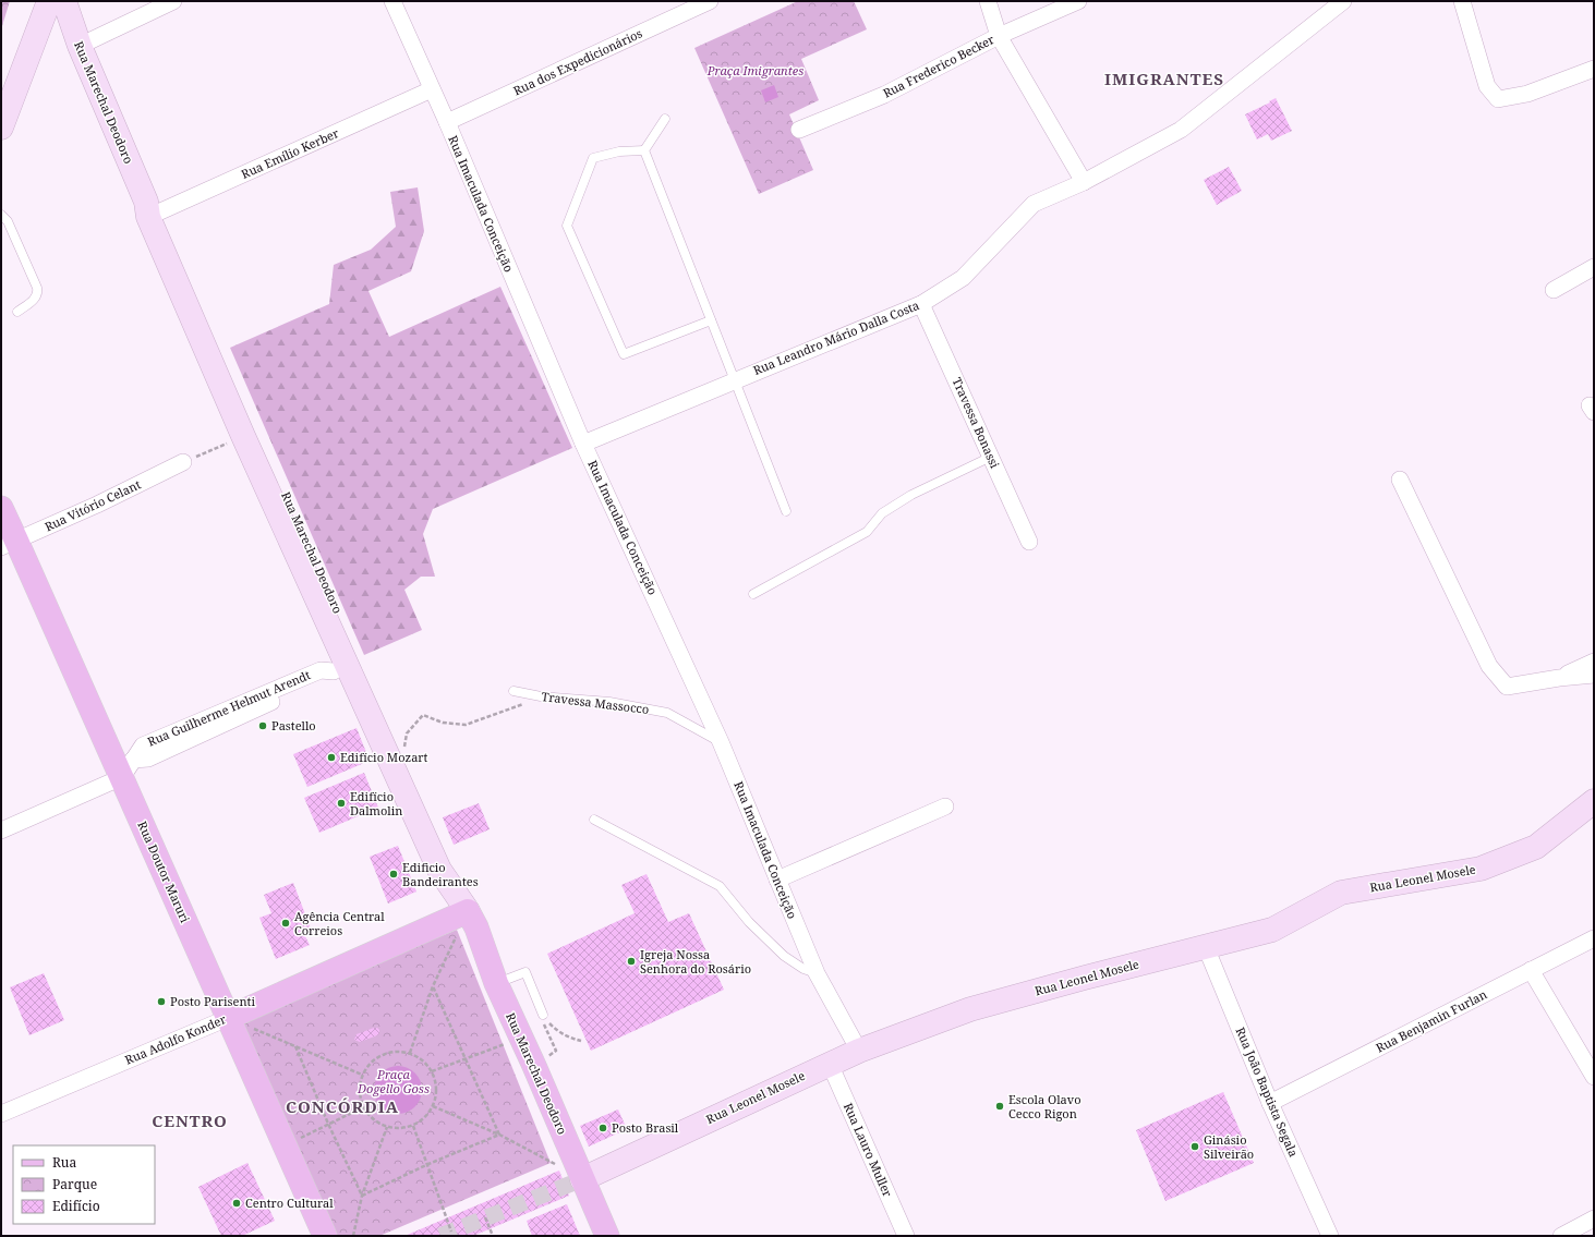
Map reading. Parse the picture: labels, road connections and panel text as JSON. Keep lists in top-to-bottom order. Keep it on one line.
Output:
{"streets":{"main road":["Rua Marechal Deodoro","Rua Doutor Maruri","Rua Adolfo Konder"],"street":["Rua dos Expedicionários","Rua Frederico Becker","Rua Emílio Kerber","Rua Imaculada Conceição","Rua Leandro Mário Dalla Costa","Travessa Bonassi","Rua Vitório Celant","Rua Guilherme Helmut Arendt","Rua Leonel Mosele","Rua Benjamin Furlan","Rua João Baptista Segala","Rua Lauro Muller"],"lane":["Travessa Massocco"]},"crossings":[["Rua dos Expedicionários","Rua Imaculada Conceição"],["Rua Marechal Deodoro","Rua Emílio Kerber"],["Rua Marechal Deodoro","Rua Guilherme Helmut Arendt"],["Rua Marechal Deodoro","Rua Leonel Mosele"],["Rua Marechal Deodoro","Rua Adolfo Konder"],["Rua Emílio Kerber","Rua Imaculada Conceição"],["Rua Imaculada Conceição","Rua Leandro Mário Dalla Costa"],["Rua Imaculada Conceição","Travessa Massocco"],["Rua Imaculada Conceição","Rua Leonel Mosele"],["Rua Leandro Mário Dalla Costa","Travessa Bonassi"],["Rua Vitório Celant","Rua Doutor Maruri"],["Rua Guilherme Helmut Arendt","Rua Doutor Maruri"],["Rua Doutor Maruri","Rua Adolfo Konder"],["Rua Leonel Mosele","Rua João Baptista Segala"],["Rua Leonel Mosele","Rua Lauro Muller"],["Rua Benjamin Furlan","Rua João Baptista Segala"]],"districts":["IMIGRANTES","CONCÓRDIA","CENTRO"],"parks":["Praça Imigrantes","Praça Dogello Goss"],"places":["Pastello","Edifício Mozart","Edifício Dalmolin","Edificio Bandeirantes","Agência Central Correios","Igreja Nossa Senhora do Rosário","Posto Parisenti","Escola Olavo Cecco Rigon","Posto Brasil","Ginásio Silveirão","Centro Cultural"],"legend":["Rua","Parque","Edifício"]}
